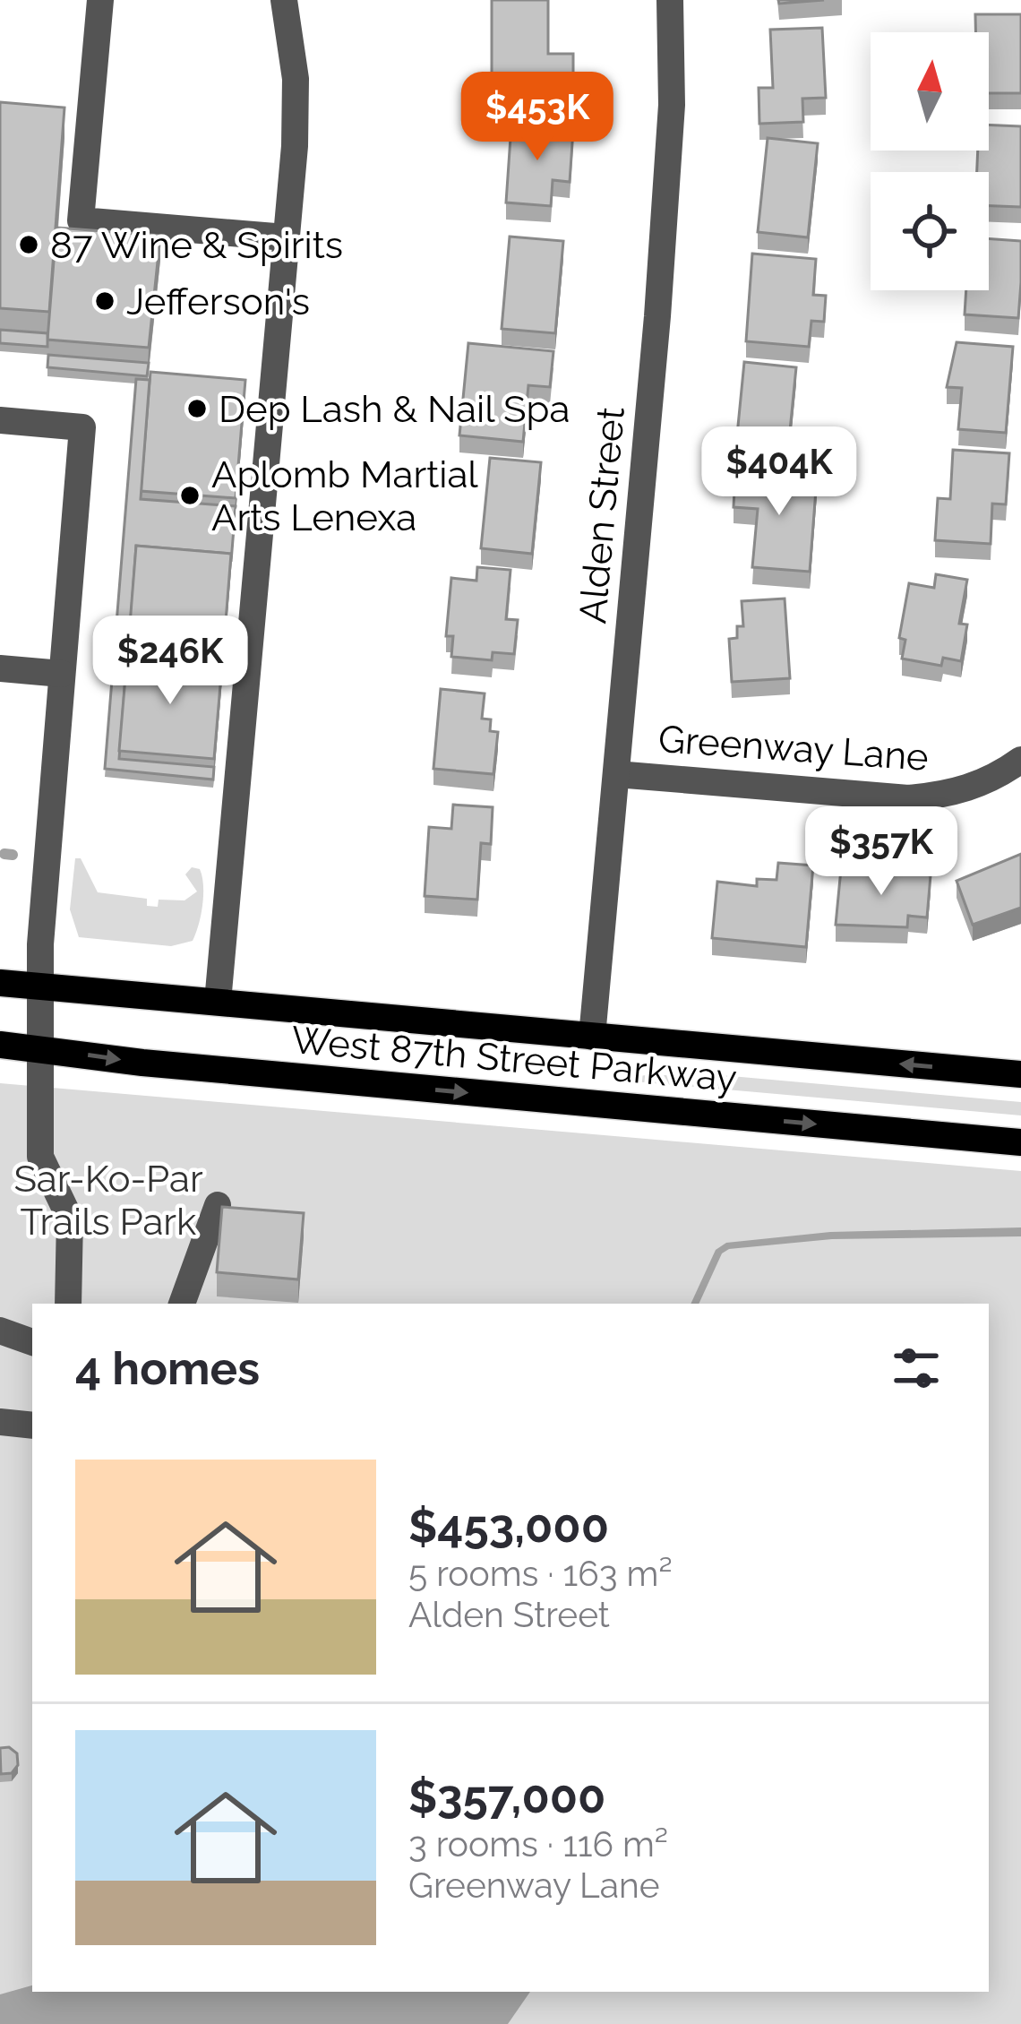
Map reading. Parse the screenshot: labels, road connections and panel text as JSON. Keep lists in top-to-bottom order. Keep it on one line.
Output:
{"streets":{"main road":["West 87th Street Parkway"],"street":["Alden Street","Greenway Lane"]},"crossings":[["Alden Street","Greenway Lane"],["Alden Street","West 87th Street Parkway"]],"parks":["Sar-Ko-Par Trails Park"],"places":["87 Wine & Spirits","Jefferson's","Dep Lash & Nail Spa","Aplomb Martial Arts Lenexa"],"north":"top","page":{"price":["$453K","$404K","$246K","$357K"],"heading":"4 homes","list":[{"name":"$453,000","note":"5 rooms · 163 m² · Alden Street"},{"name":"$357,000","note":"3 rooms · 116 m² · Greenway Lane"}]}}
